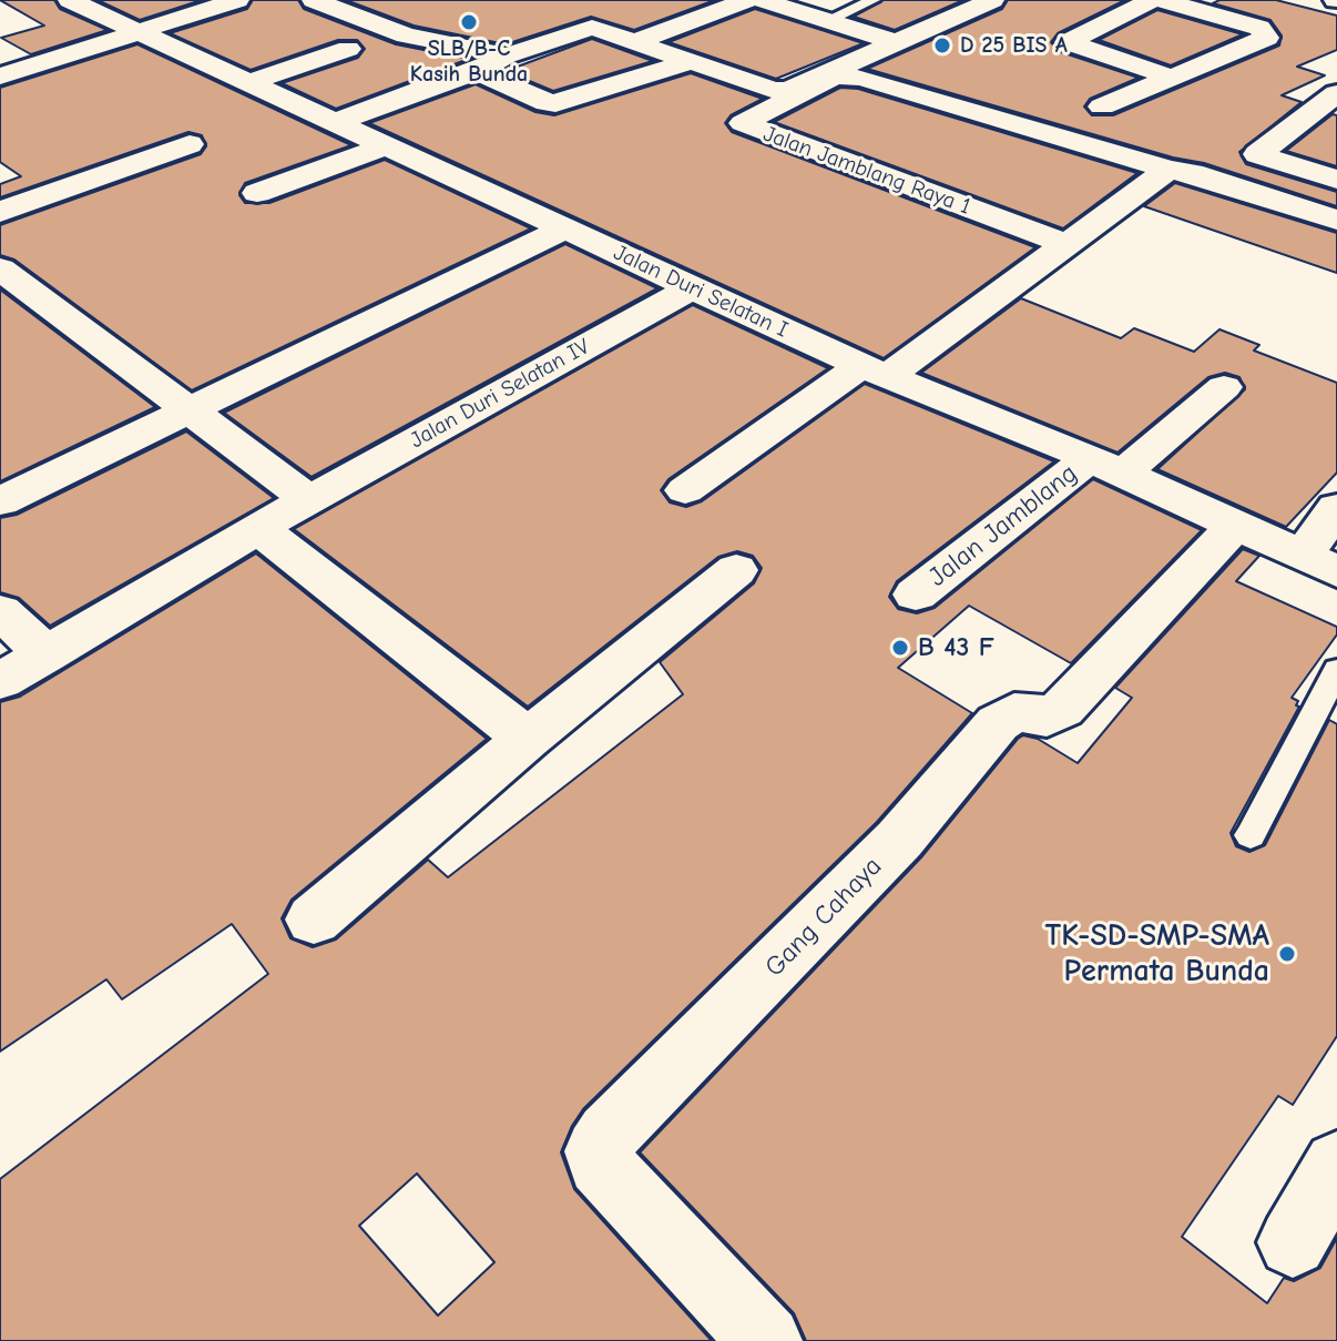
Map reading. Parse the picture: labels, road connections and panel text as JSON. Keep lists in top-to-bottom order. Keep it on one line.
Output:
{"streets":{"street":["Jalan Jamblang Raya 1","Jalan Duri Selatan I","Jalan Duri Selatan IV","Jalan Jamblang","Gang Cahaya"]},"crossings":[["Jalan Duri Selatan I","Jalan Duri Selatan IV"],["Jalan Duri Selatan I","Jalan Jamblang"],["Jalan Duri Selatan I","Gang Cahaya"]],"places":["SLB/B-C Kasih Bunda","D 25 BIS A","B 43 F","TK-SD-SMP-SMA Permata Bunda"]}
